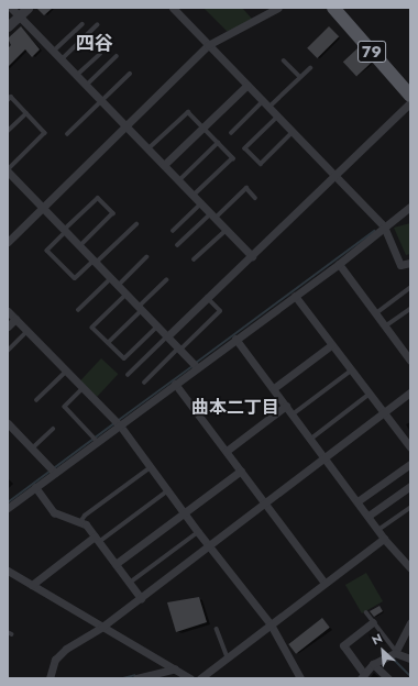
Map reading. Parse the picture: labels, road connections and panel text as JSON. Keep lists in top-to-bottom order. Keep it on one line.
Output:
{"streets":{"main road":["79"]},"districts":["四谷","曲本二丁目"],"north":"top left"}
